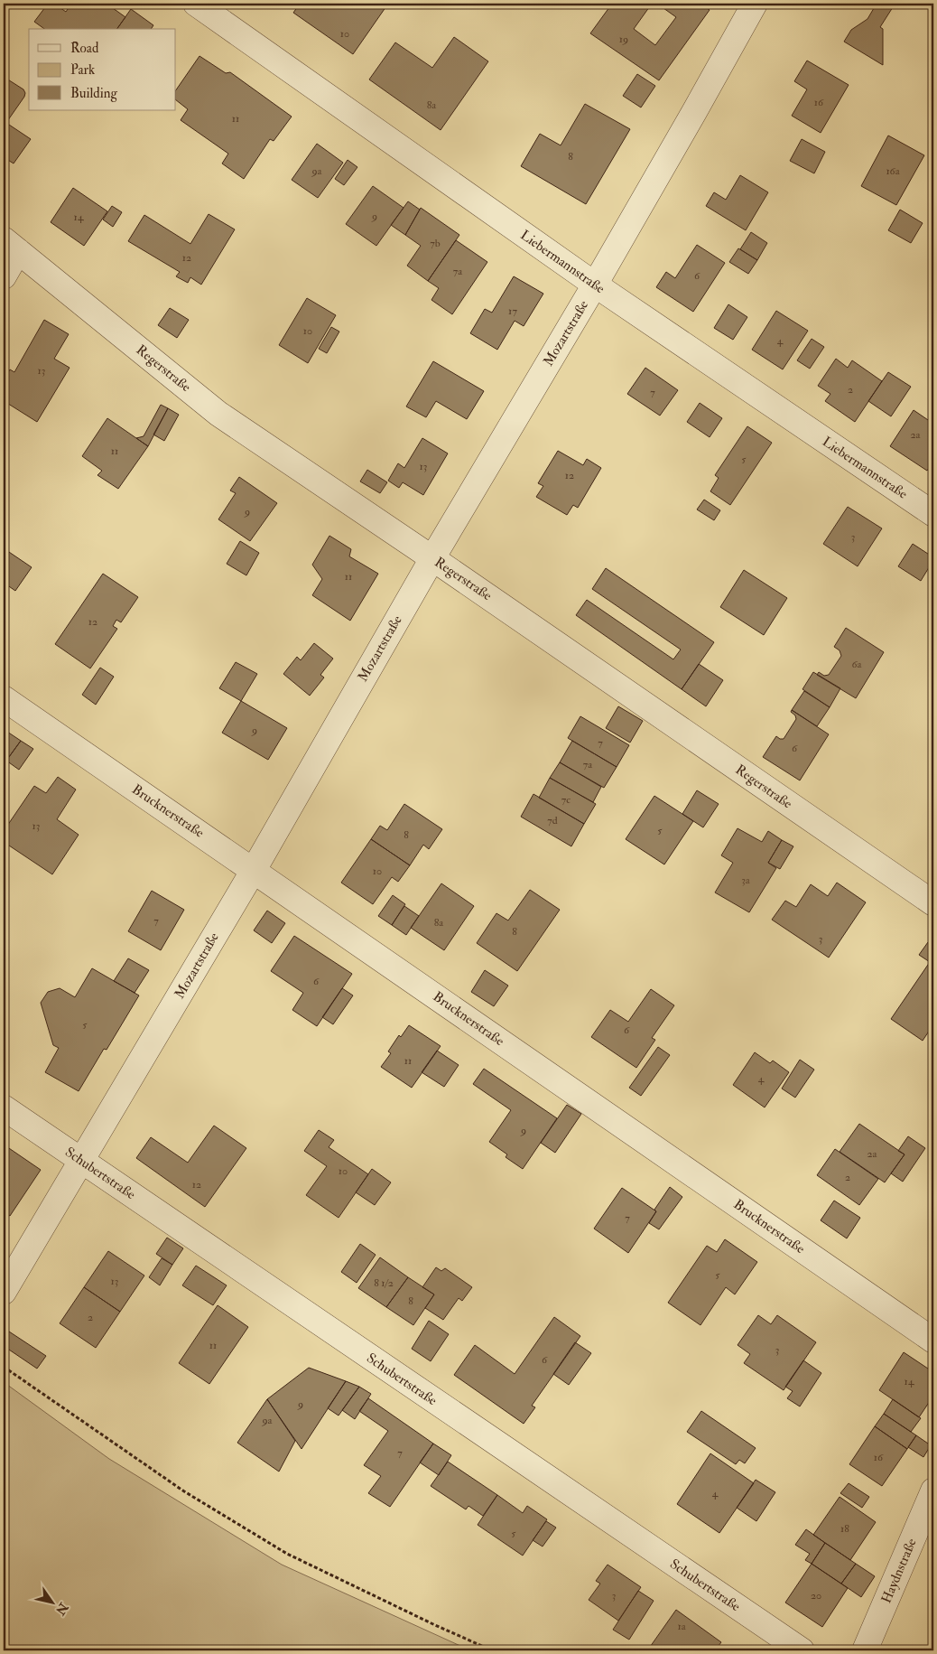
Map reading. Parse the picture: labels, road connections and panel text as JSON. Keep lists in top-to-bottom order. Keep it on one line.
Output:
{"streets":{"street":["Liebermannstraße","Mozartstraße","Regerstraße","Brucknerstraße","Schubertstraße","Haydnstraße"]},"crossings":[["Liebermannstraße","Mozartstraße"],["Mozartstraße","Regerstraße"],["Mozartstraße","Brucknerstraße"],["Mozartstraße","Schubertstraße"]],"house_numbers":["10","19","16","8a","11","8","9a","16a","9","14","7b","12","7a","6","17","10","4","13","2","7","2a","11","5","13","12","9","3","11","12","6a","9","7","6","7a","7c","7d","13","5","8","10","3a","7","8a","8","3","6","5","6","11","4","9","2a","10","2","12","7","5","13","8 1/2","8","2","11","3","6","14","9","9a","7","16","4","18","5","3","20","1a"],"legend":["Road","Park","Building"],"north":"bottom right"}
